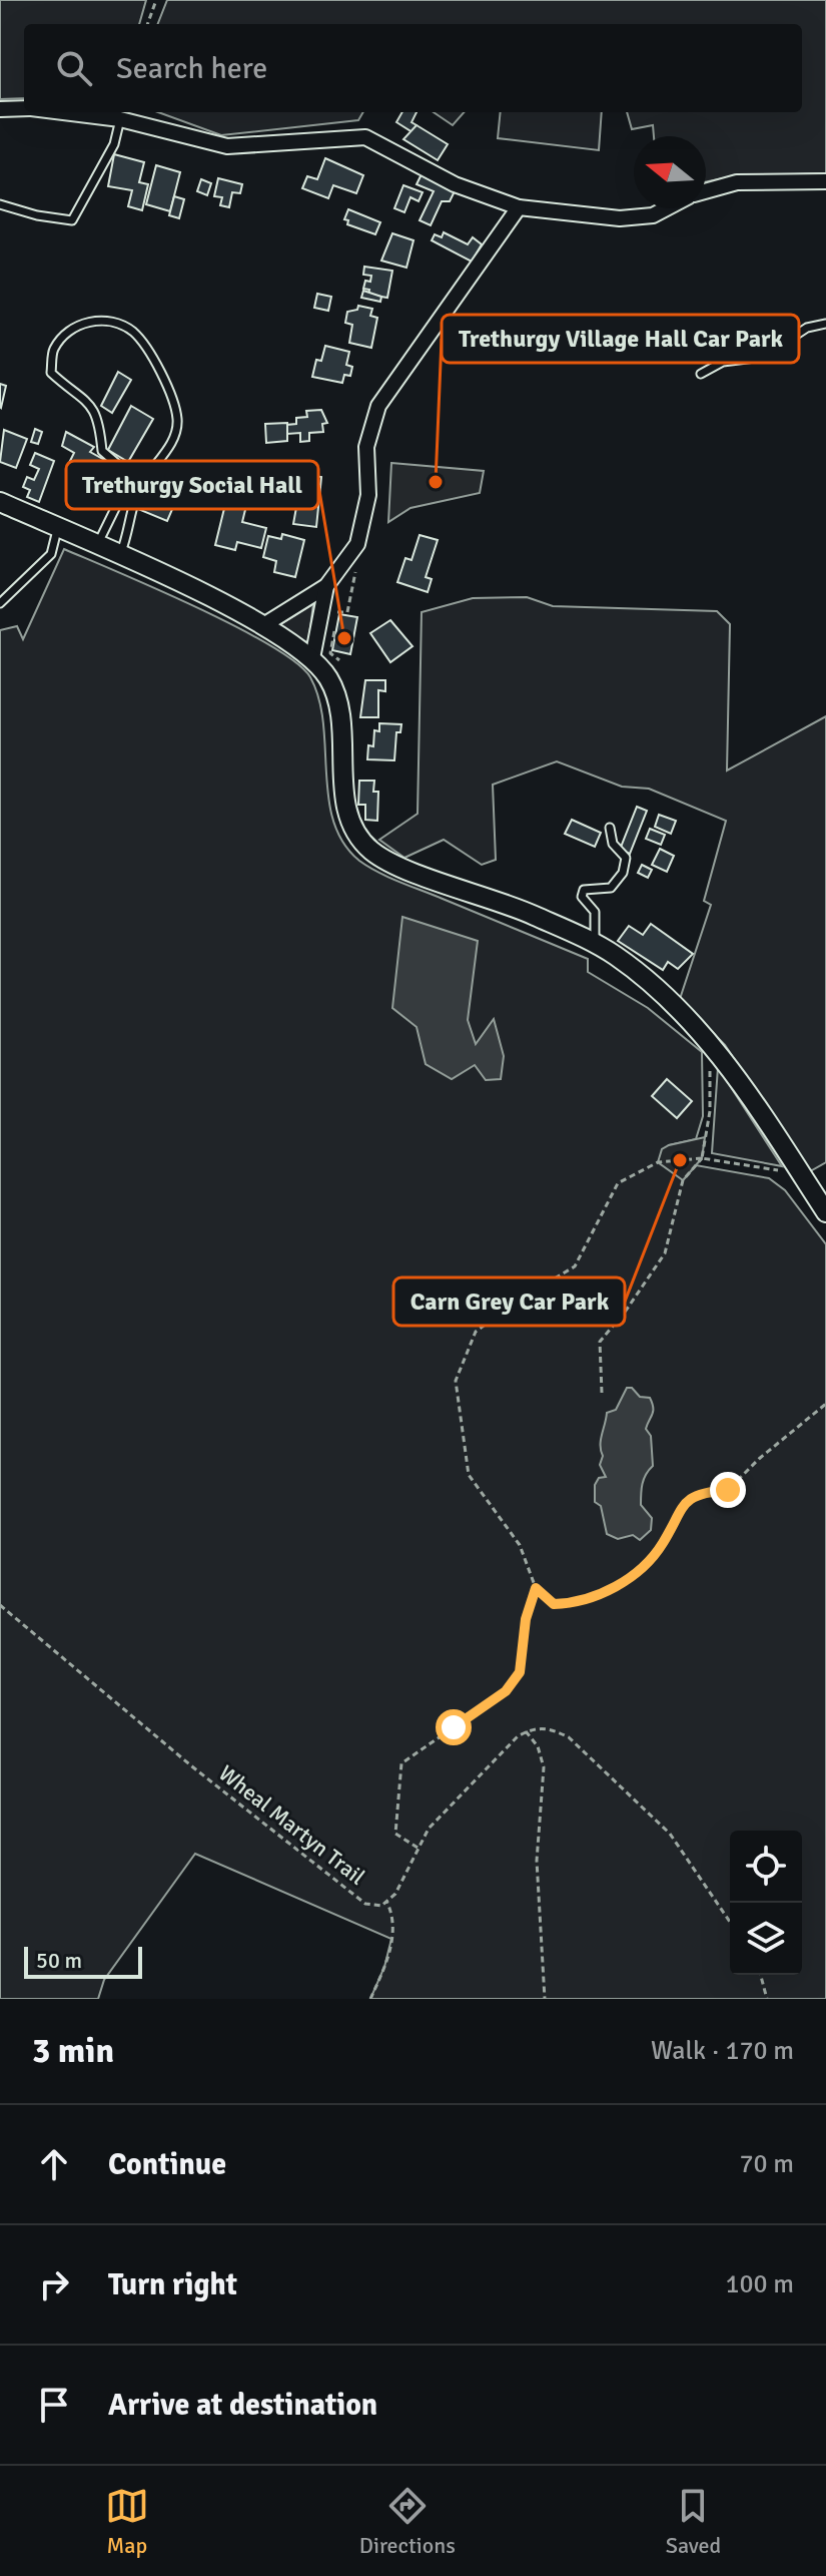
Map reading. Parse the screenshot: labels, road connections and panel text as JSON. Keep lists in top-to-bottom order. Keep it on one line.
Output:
{"streets":{"path":["Wheal Martyn Trail"]},"places":["Trethurgy Village Hall Car Park","Trethurgy Social Hall","Carn Grey Car Park"],"scale_bar":"50 m","north":"left","page":{"search":"Search here","scale":"50 m","heading":["3 min","Walk · 170 m"],"list":[["Continue","70 m"],["Turn right","100 m"],"Arrive at destination"],"nav":["Map","Directions","Saved"]}}
